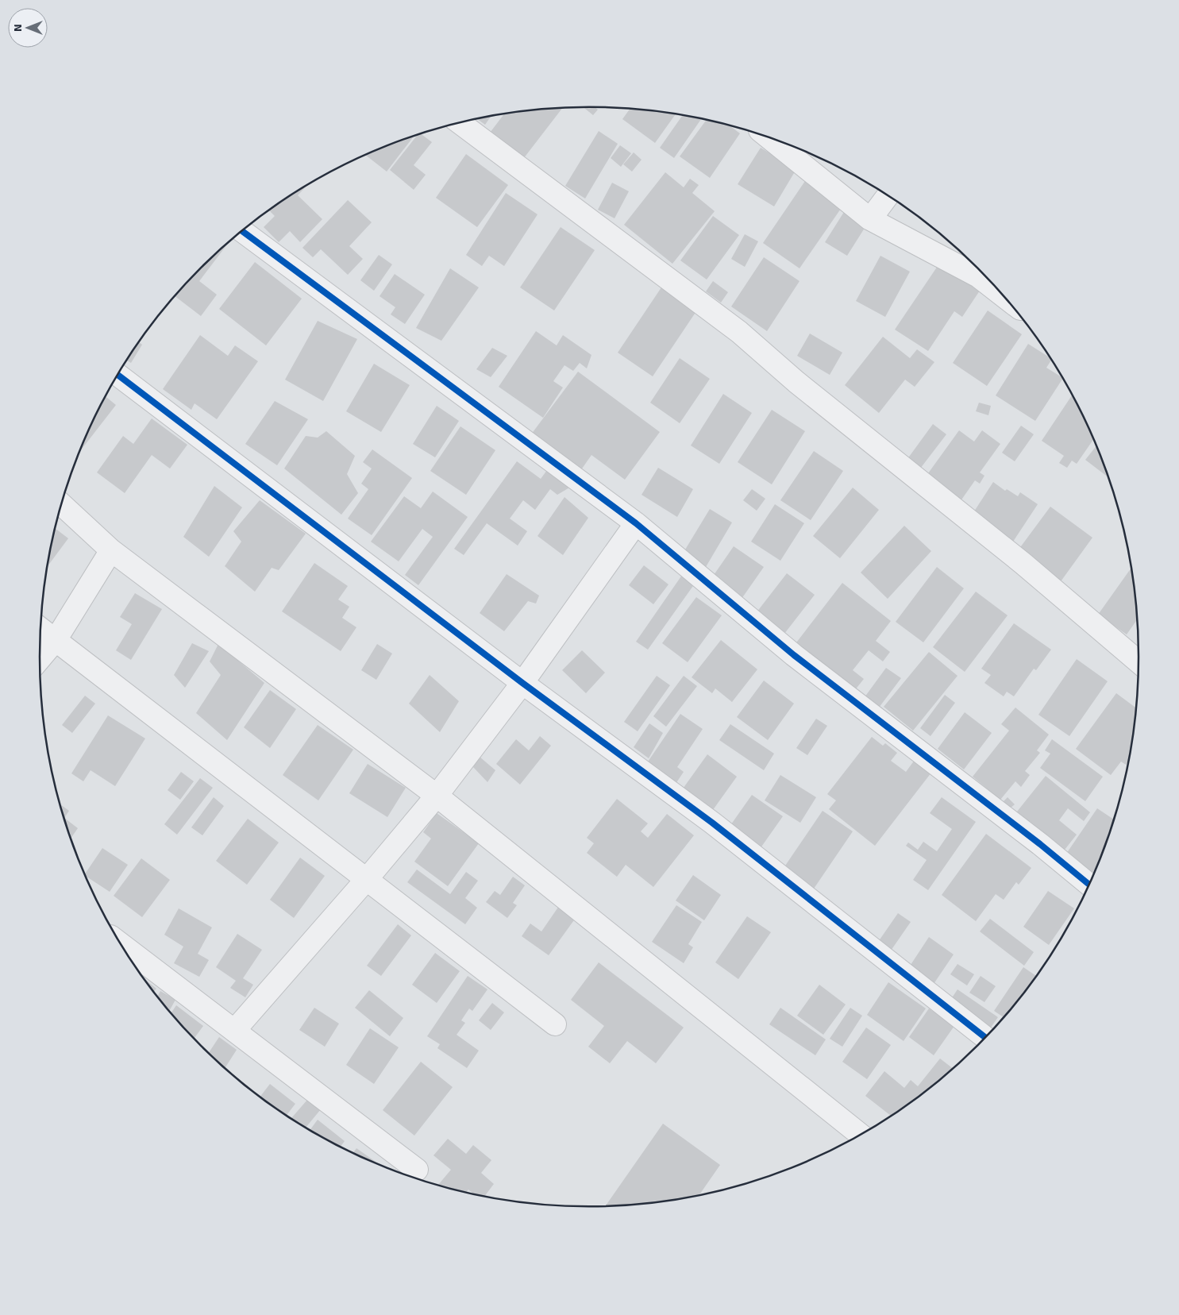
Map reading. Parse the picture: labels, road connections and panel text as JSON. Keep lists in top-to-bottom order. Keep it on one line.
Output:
{"north":"left"}
